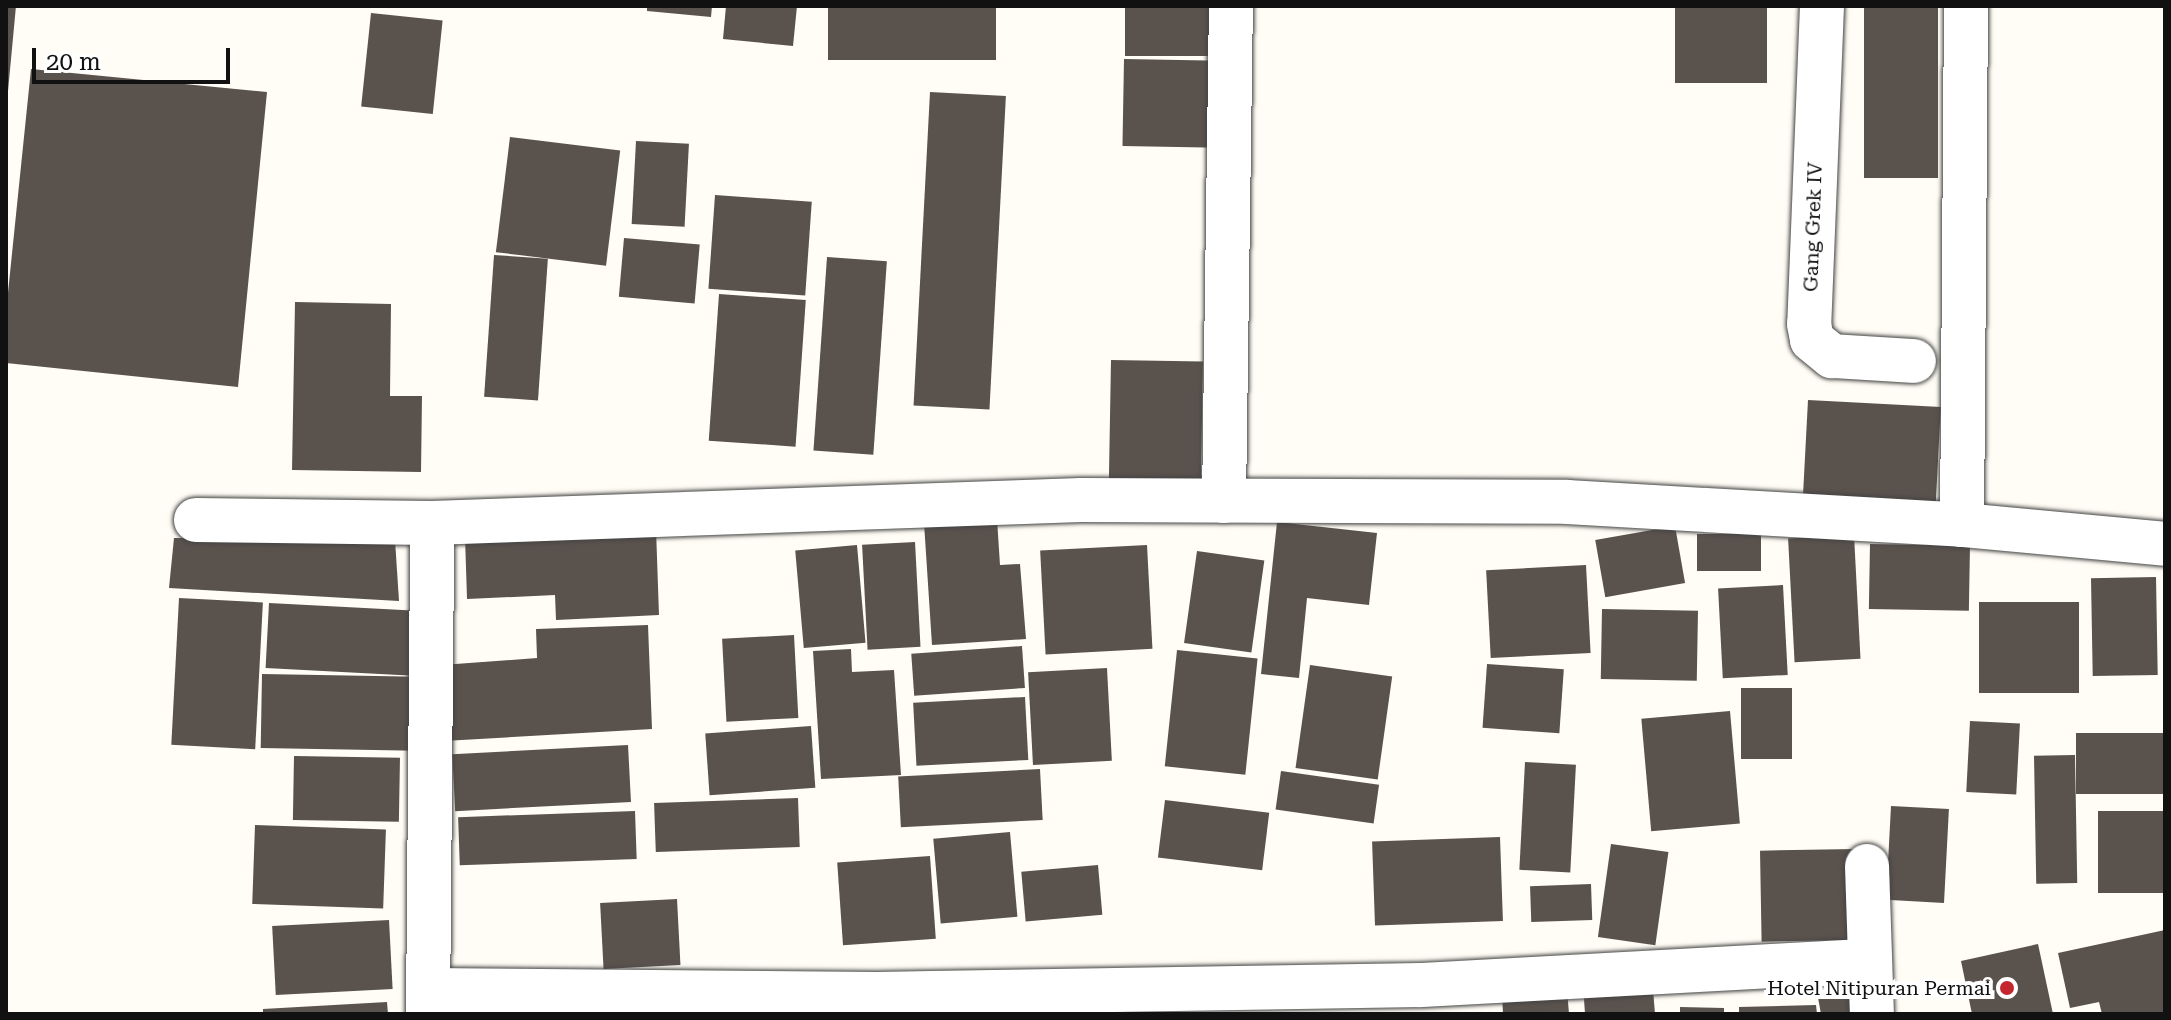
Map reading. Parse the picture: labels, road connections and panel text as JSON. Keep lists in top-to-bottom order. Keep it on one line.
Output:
{"streets":{"street":["Gang Grek IV"]},"places":["Hotel Nitipuran Permai"],"scale_bar":"20 m"}
